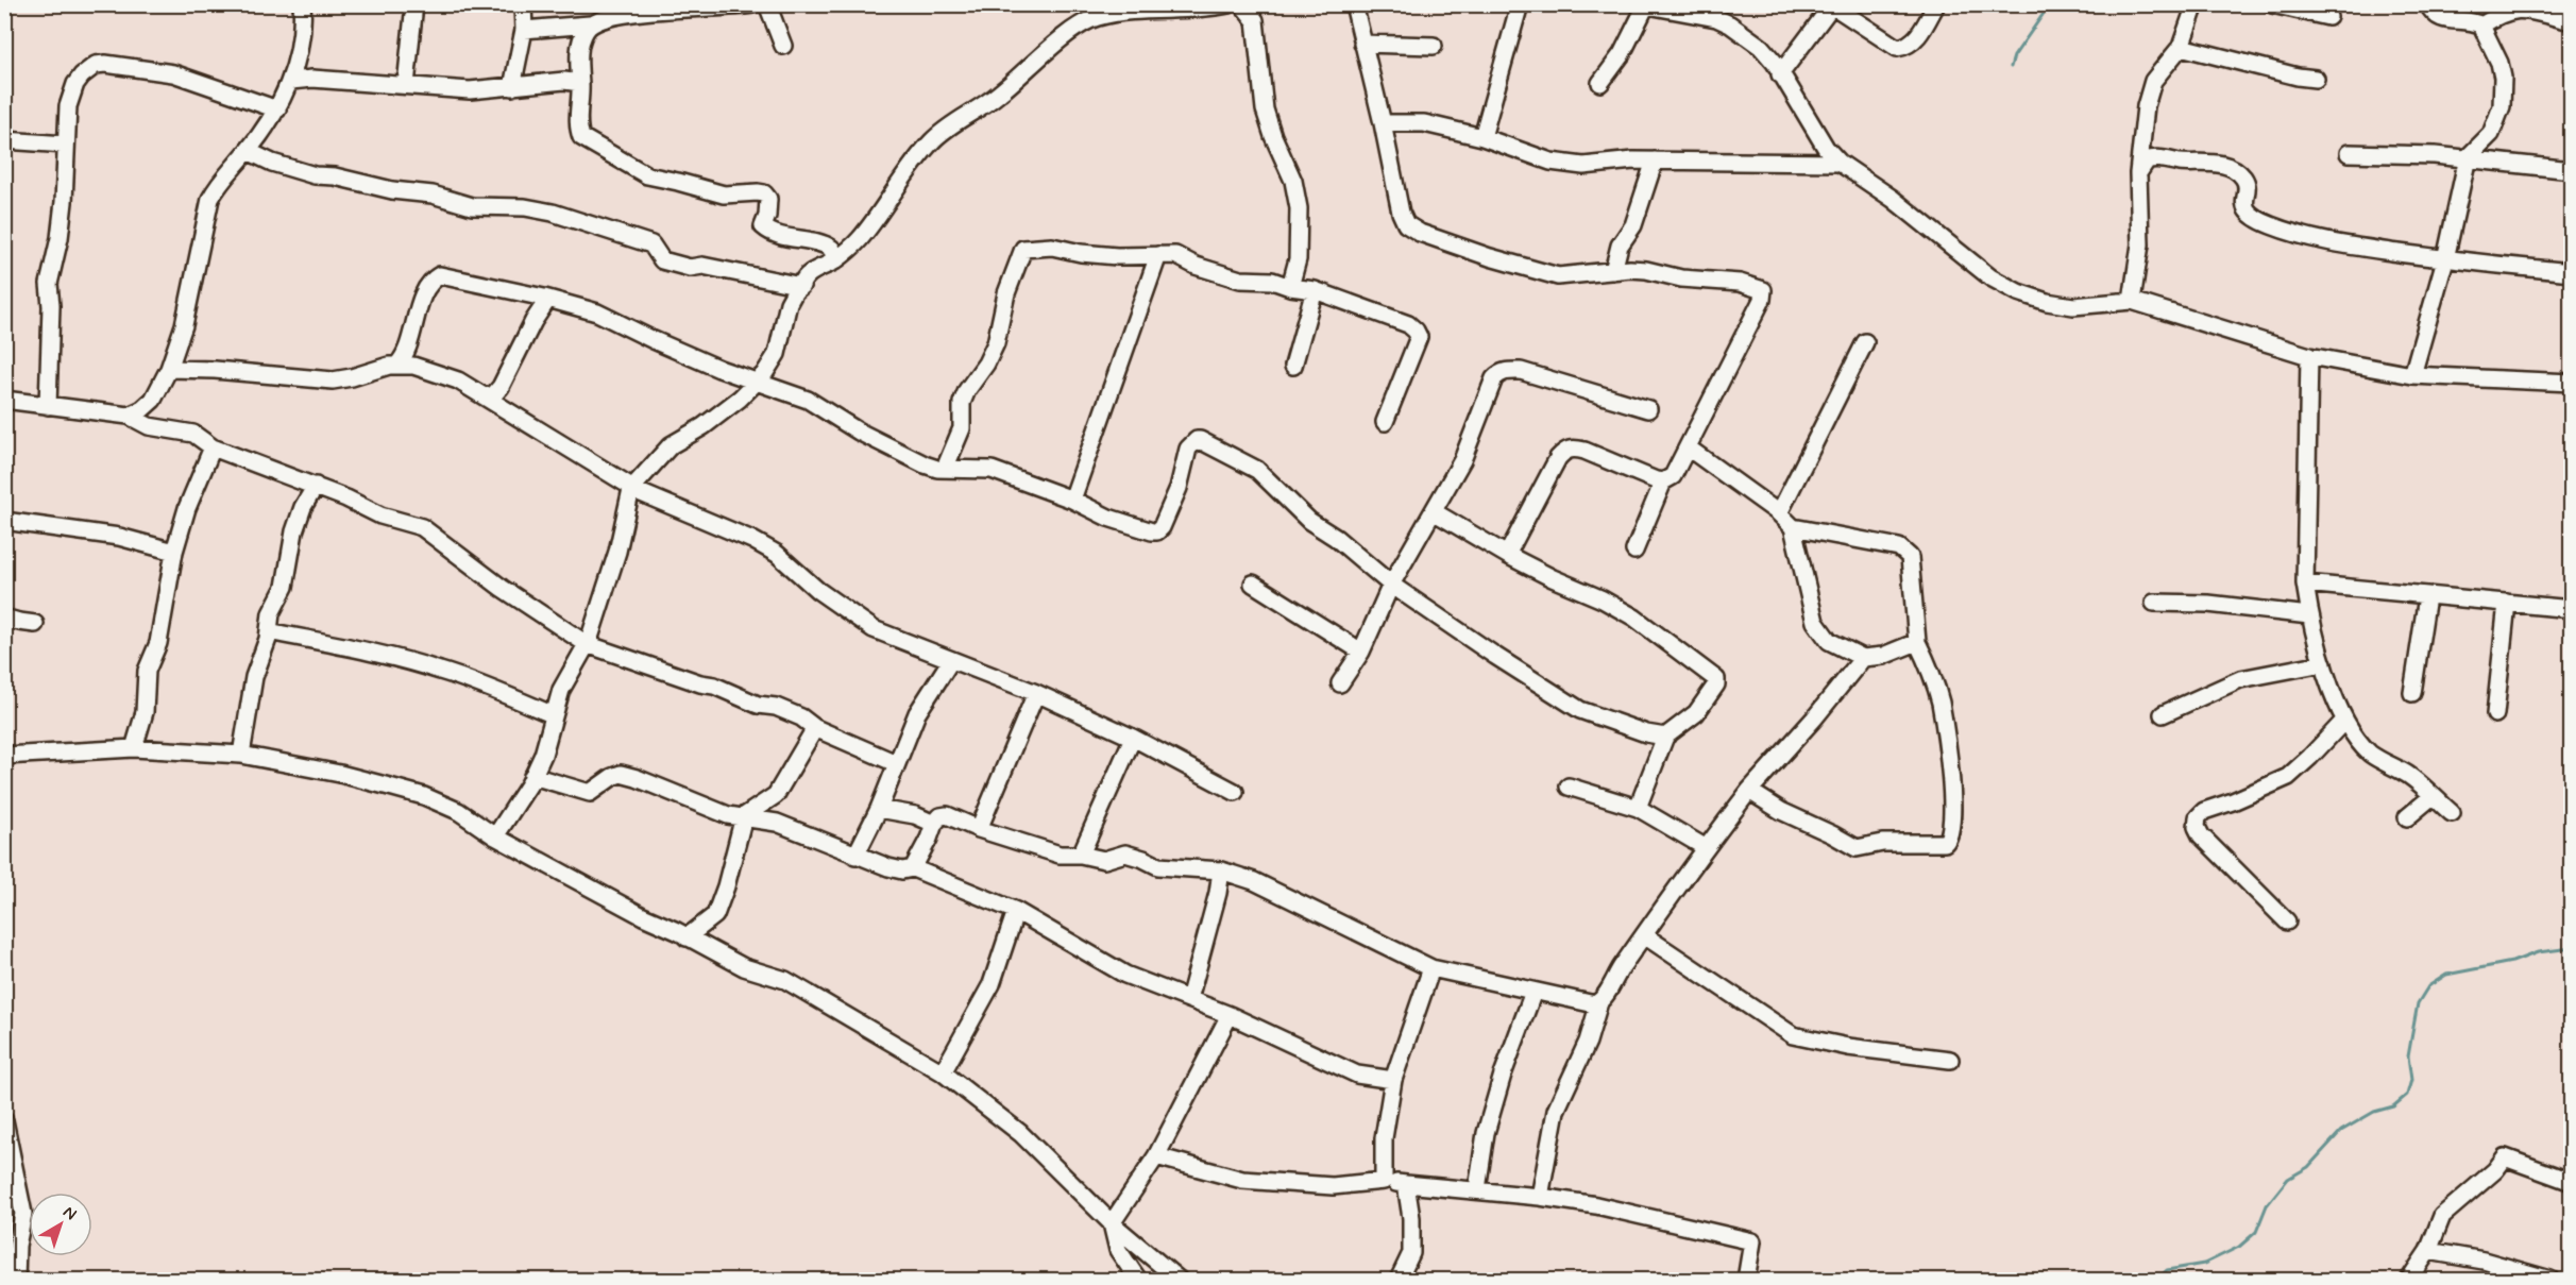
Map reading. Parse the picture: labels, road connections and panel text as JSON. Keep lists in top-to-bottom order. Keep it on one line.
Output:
{"north":"top right"}
